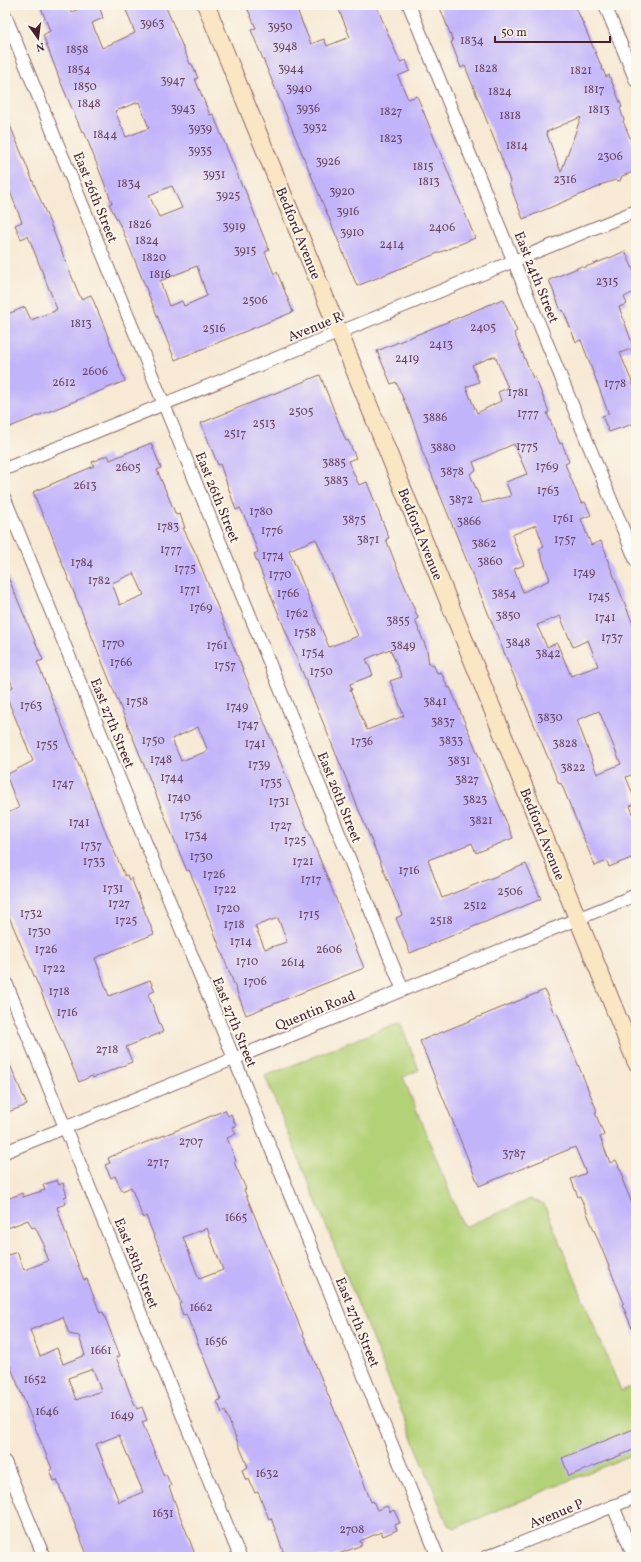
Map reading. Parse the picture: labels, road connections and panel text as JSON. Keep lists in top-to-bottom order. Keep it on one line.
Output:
{"streets":{"main road":["Bedford Avenue"],"street":["East 26th Street","East 24th Street","Avenue R","East 27th Street","Quentin Road","East 28th Street","Avenue P"]},"crossings":[["East 26th Street","Avenue R"],["East 26th Street","Quentin Road"],["Bedford Avenue","Avenue R"],["Bedford Avenue","Quentin Road"],["East 24th Street","Avenue R"],["East 27th Street","Quentin Road"],["Quentin Road","East 28th Street"]],"house_numbers":["3963","3950","1834","3948","1858","3944","1828","1854","1821","3947","1850","3940","1817","1824","1848","3943","3936","1813","1827","1818","3932","3939","1844","1823","1814","3935","2306","3926","1815","3931","2316","1813","1834","3920","3925","3916","1826","3919","2406","3910","1824","2414","3915","1820","1816","2315","2506","1813","2405","2516","2413","2419","2606","2612","1778","1781","2505","1777","3886","2513","2517","1775","3880","3885","1769","2605","3878","3883","2613","1763","3872","1780","1761","3875","3866","1783","1776","3871","1757","3862","1777","1774","3860","1784","1775","1749","1770","1782","1771","1766","3854","1745","1769","1762","3850","1741","3855","1758","1737","3848","1770","1761","3849","1754","3842","1766","1757","1750","1758","3841","1763","1749","3830","3837","1747","1750","3833","1736","1741","3828","1755","1748","3831","1739","3822","1744","3827","1735","1747","1740","3823","1731","1736","3821","1741","1727","1734","1725","1737","1730","1733","1721","1716","1726","1717","1731","1722","2506","1727","2512","1720","1732","1715","1725","2518","1718","1730","1714","1726","2606","1710","2614","1722","1706","1718","1716","2718","2707","3787","2717","1665","1662","1656","1661","1652","1646","1649","1632","1631","2708"],"scale_bar":"50 m","north":"bottom"}
